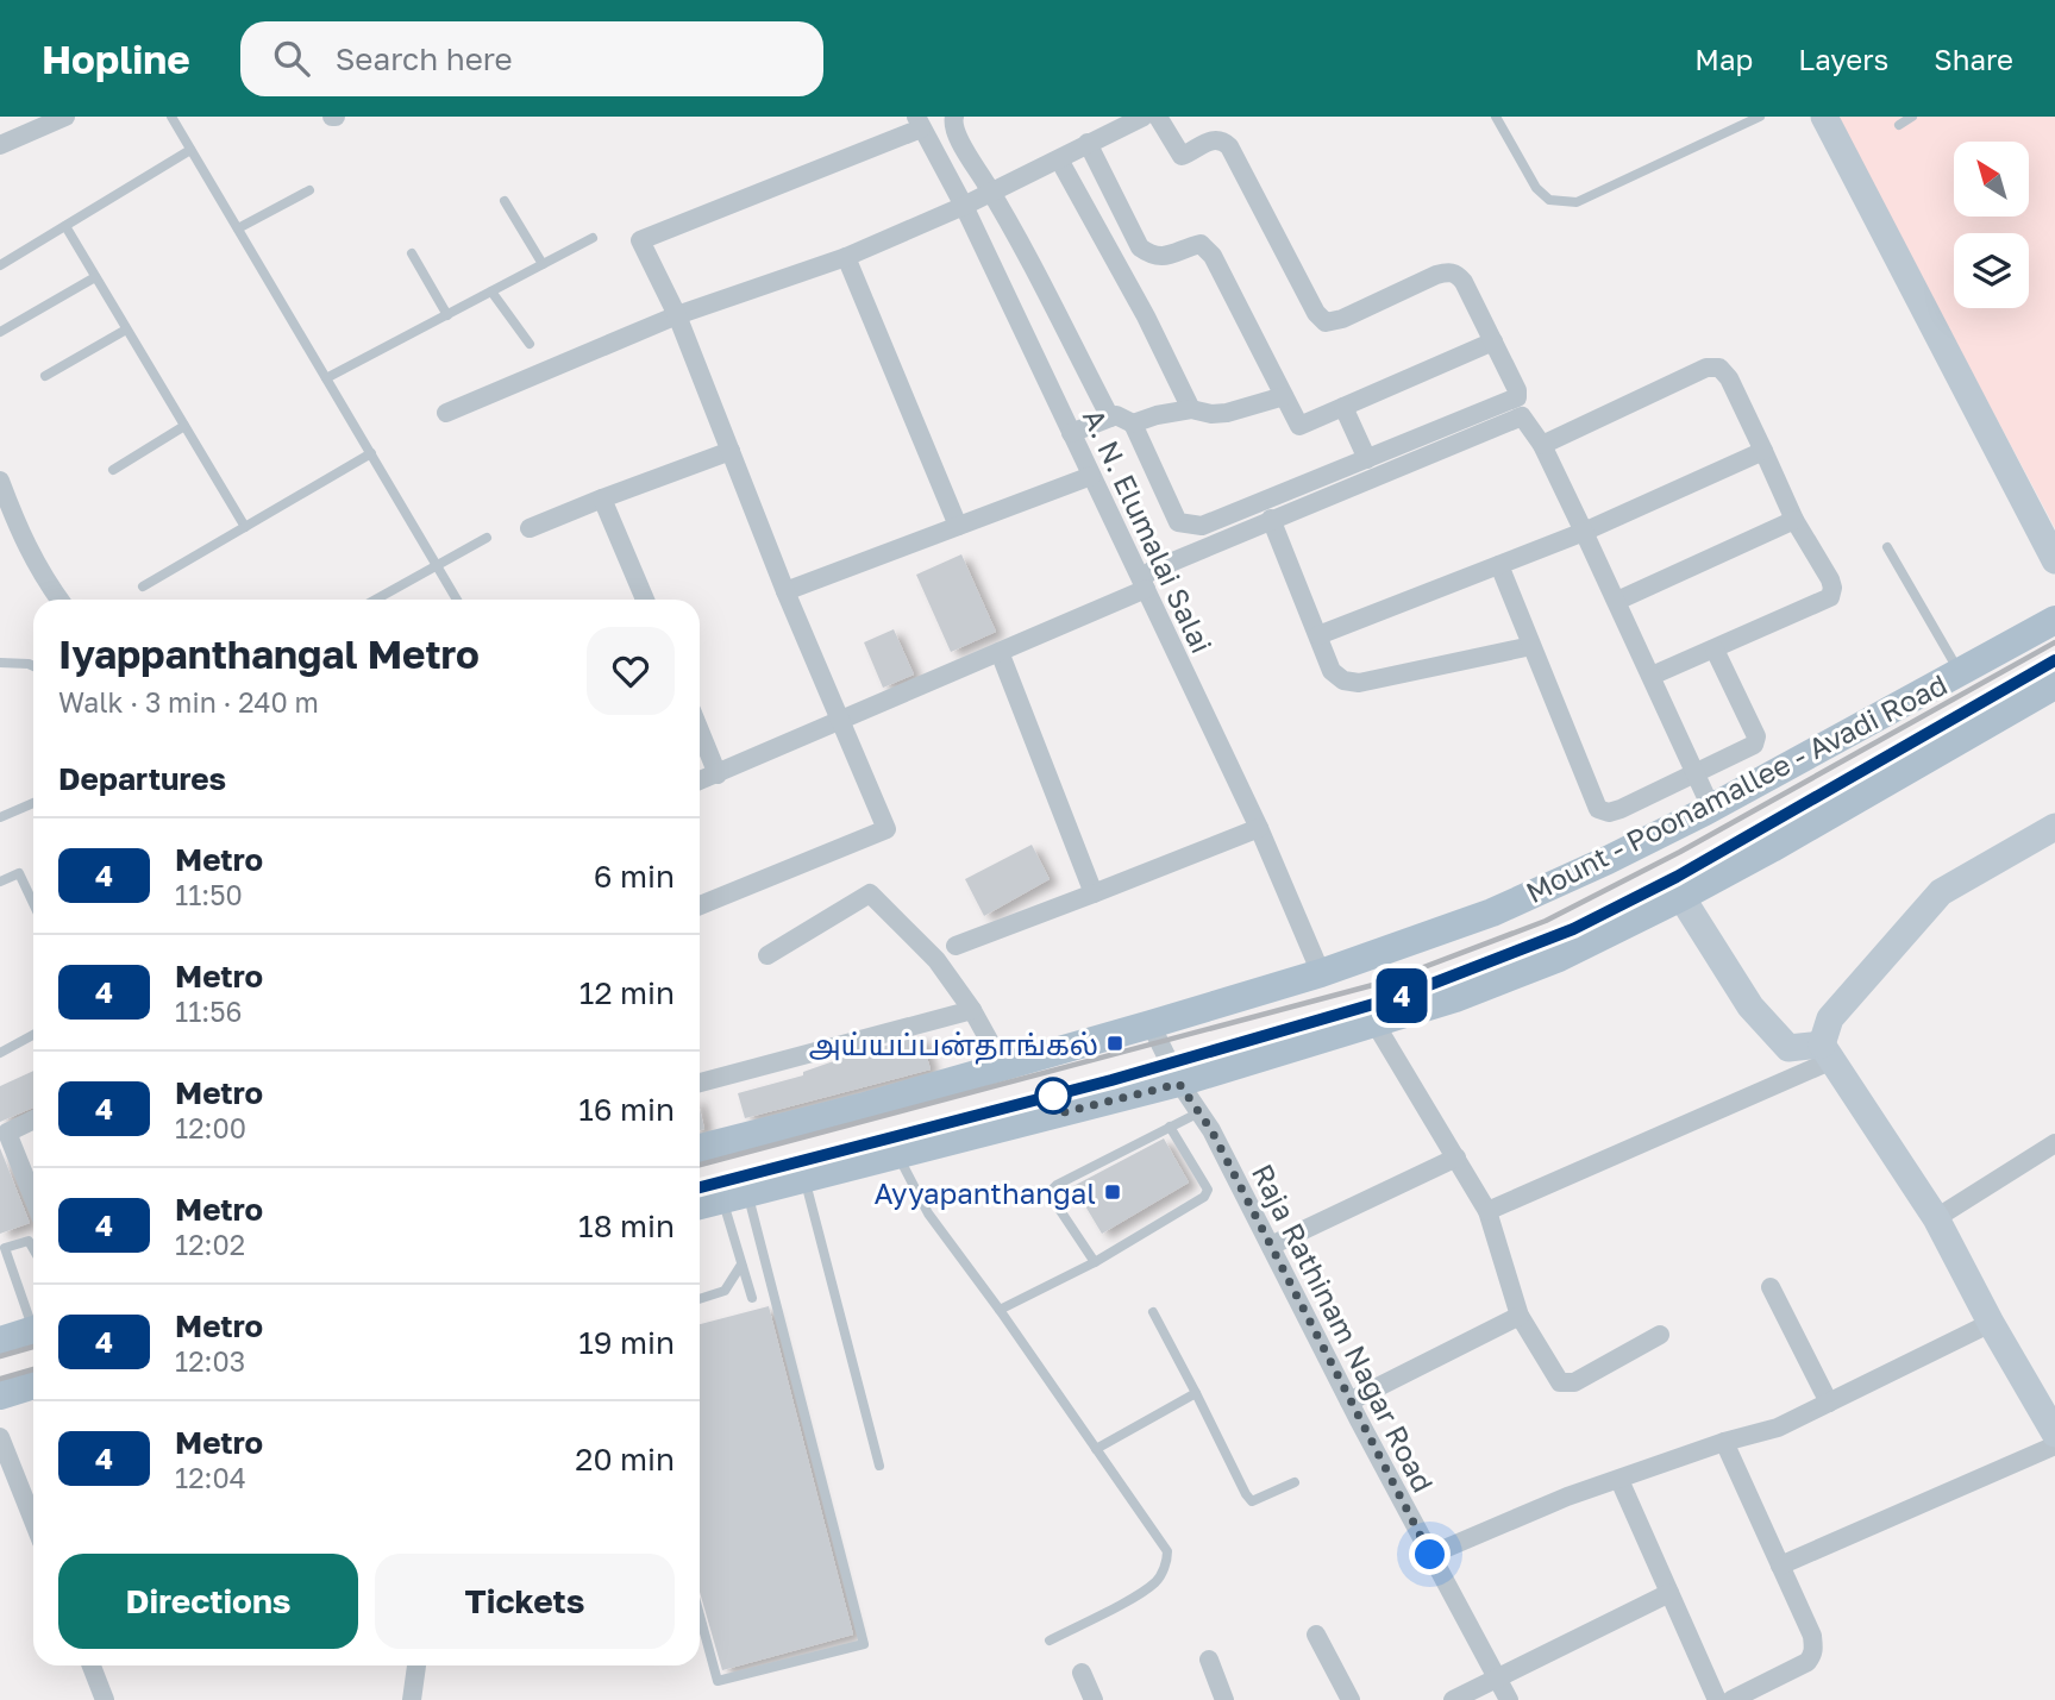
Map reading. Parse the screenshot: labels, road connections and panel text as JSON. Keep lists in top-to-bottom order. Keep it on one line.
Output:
{"streets":{"main road":["Mount - Poonamallee - Avadi Road"],"street":["A. N. Elumalai Salai","Raja Rathinam Nagar Road"]},"crossings":[["A. N. Elumalai Salai","Mount - Poonamallee - Avadi Road"],["Mount - Poonamallee - Avadi Road","Raja Rathinam Nagar Road"]],"places":{"transit":["அய்யப்பன்தாங்கல்","Ayyapanthangal"]},"lines":["metro line 4"],"north":"top left","page":{"header":"Hopline","search":"Search here","nav":["Map","Layers","Share"],"on_map":"4","heading":[["Iyappanthangal Metro","Walk · 3 min · 240 m"],"Departures"],"list":[{"mark":"4","name":"Metro","note":"11:50","value":"6 min"},{"mark":"4","name":"Metro","note":"11:56","value":"12 min"},{"mark":"4","name":"Metro","note":"12:00","value":"16 min"},{"mark":"4","name":"Metro","note":"12:02","value":"18 min"},{"mark":"4","name":"Metro","note":"12:03","value":"19 min"},{"mark":"4","name":"Metro","note":"12:04","value":"20 min"}],"buttons":["Directions","Tickets"]}}
